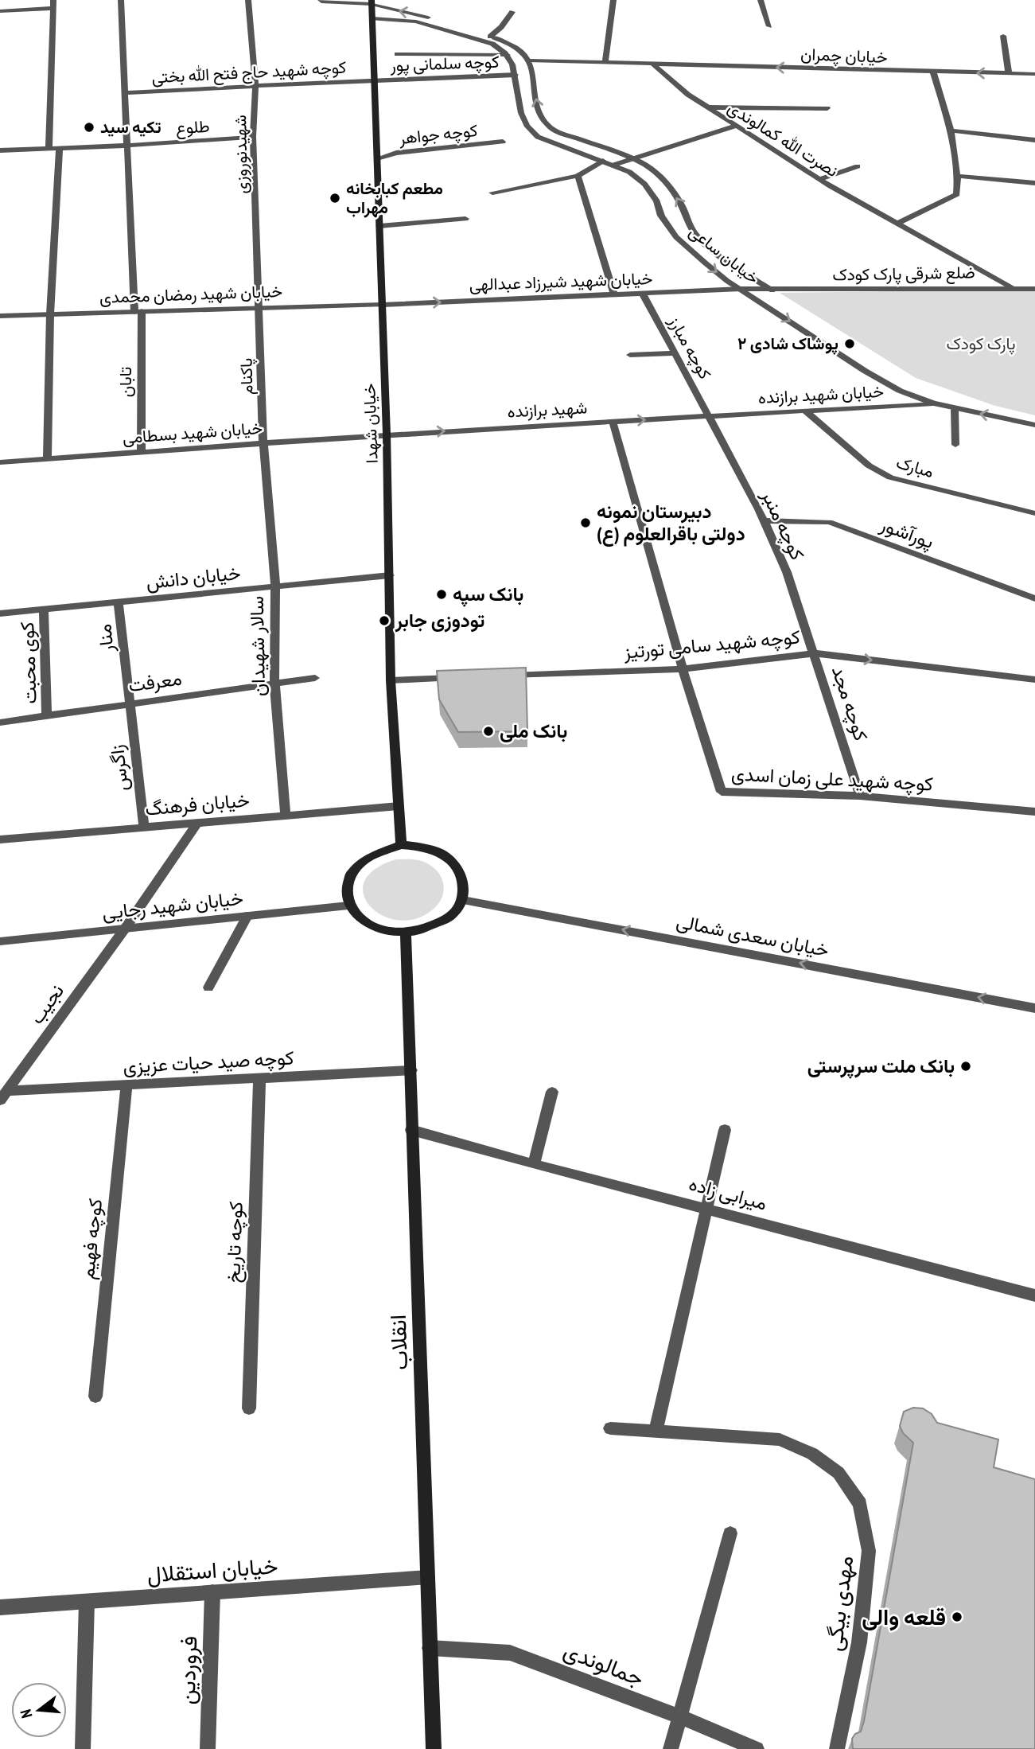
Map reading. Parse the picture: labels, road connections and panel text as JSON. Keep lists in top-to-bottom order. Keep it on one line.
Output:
{"streets":{"main road":["خیابان شهدا","انقلاب"],"street":["خیابان چمران","کوچه سلمانی پور","کوچه شهید حاج فتح الله بختی","طلوع","کوچه جواهر","نصرت الله کمالوندی","شهیدنوروزی","خیابان ساعی","ضلع شرقی پارک کودک","خیابان شهید شیرزاد عبدالهی","خیابان شهید رمضان محمدی","کوچه مبارز","پاکنام","تابان","خیابان شهید برازنده","شهید برازنده","خیابان شهید بسطامی","مبارک","کوچه منبر","پورآشور","خیابان دانش","منار","کوچه شهید سامی تورتیز","سالار شهیدان","کوی محبت","معرفت","کوچه مجد","زاگرس","کوچه شهید علی زمان اسدی","خیابان فرهنگ","خیابان شهید رجایی","خیابان سعدی شمالی","نجیب","کوچه صید حیات عزیزی","میرابی زاده","کوچه فهیم","کوچه تاریخ","خیابان استقلال","مهدی بیگی","جمالوندی","فروردین"]},"crossings":[["خیابان چمران","نصرت الله کمالوندی"],["کوچه سلمانی پور","کوچه شهید حاج فتح الله بختی"],["کوچه سلمانی پور","خیابان ساعی"],["کوچه سلمانی پور","خیابان شهدا"],["کوچه شهید حاج فتح الله بختی","شهیدنوروزی"],["کوچه شهید حاج فتح الله بختی","تابان"],["کوچه شهید حاج فتح الله بختی","خیابان شهدا"],["طلوع","شهیدنوروزی"],["طلوع","تابان"],["کوچه جواهر","خیابان شهدا"],["نصرت الله کمالوندی","ضلع شرقی پارک کودک"],["شهیدنوروزی","خیابان شهید رمضان محمدی"],["شهیدنوروزی","پاکنام"],["خیابان ساعی","ضلع شرقی پارک کودک"],["خیابان ساعی","خیابان شهید شیرزاد عبدالهی"],["خیابان ساعی","خیابان شهید برازنده"],["ضلع شرقی پارک کودک","خیابان شهید شیرزاد عبدالهی"],["خیابان شهید شیرزاد عبدالهی","خیابان شهید رمضان محمدی"],["خیابان شهید شیرزاد عبدالهی","کوچه مبارز"],["خیابان شهید شیرزاد عبدالهی","خیابان شهدا"],["خیابان شهید رمضان محمدی","پاکنام"],["خیابان شهید رمضان محمدی","تابان"],["خیابان شهید رمضان محمدی","خیابان شهدا"],["کوچه مبارز","خیابان شهید برازنده"],["کوچه مبارز","شهید برازنده"],["کوچه مبارز","کوچه منبر"],["پاکنام","خیابان شهید بسطامی"],["پاکنام","سالار شهیدان"],["تابان","خیابان شهید بسطامی"],["خیابان شهید برازنده","شهید برازنده"],["خیابان شهید برازنده","مبارک"],["خیابان شهید برازنده","کوچه منبر"],["شهید برازنده","خیابان شهدا"],["شهید برازنده","خیابان شهید بسطامی"],["شهید برازنده","کوچه منبر"],["خیابان شهدا","خیابان شهید بسطامی"],["خیابان شهدا","خیابان دانش"],["خیابان شهدا","خیابان فرهنگ"],["خیابان شهدا","خیابان شهید رجایی"],["خیابان شهدا","خیابان سعدی شمالی"],["خیابان شهدا","انقلاب"],["خیابان شهید بسطامی","سالار شهیدان"],["کوچه منبر","پورآشور"],["کوچه منبر","کوچه شهید سامی تورتیز"],["کوچه منبر","کوچه مجد"],["خیابان دانش","منار"],["خیابان دانش","سالار شهیدان"],["خیابان دانش","کوی محبت"],["منار","معرفت"],["منار","زاگرس"],["کوچه شهید سامی تورتیز","کوچه مجد"],["کوچه شهید سامی تورتیز","کوچه شهید علی زمان اسدی"],["سالار شهیدان","معرفت"],["سالار شهیدان","خیابان فرهنگ"],["کوی محبت","معرفت"],["معرفت","زاگرس"],["کوچه مجد","کوچه شهید علی زمان اسدی"],["زاگرس","خیابان فرهنگ"],["خیابان فرهنگ","نجیب"],["خیابان شهید رجایی","خیابان سعدی شمالی"],["خیابان شهید رجایی","نجیب"],["خیابان شهید رجایی","انقلاب"],["خیابان سعدی شمالی","انقلاب"],["نجیب","کوچه صید حیات عزیزی"],["کوچه صید حیات عزیزی","کوچه فهیم"],["کوچه صید حیات عزیزی","کوچه تاریخ"],["کوچه صید حیات عزیزی","انقلاب"],["میرابی زاده","انقلاب"],["انقلاب","خیابان استقلال"],["انقلاب","جمالوندی"],["خیابان استقلال","فروردین"]],"one_way":["شهید برازنده","کوچه شهید سامی تورتیز","خیابان سعدی شمالی"],"parks":["پارک کودک"],"places":["تکیه سید","مطعم كبابخانه مهراب","پوشاک شادی ۲","دبیرستان نمونه دولتی باقرالعلوم (ع)","بانک سپه","تودوزی جابر","بانک ملی","بانک ملت سرپرستی","قلعه والی"],"north":"left"}
